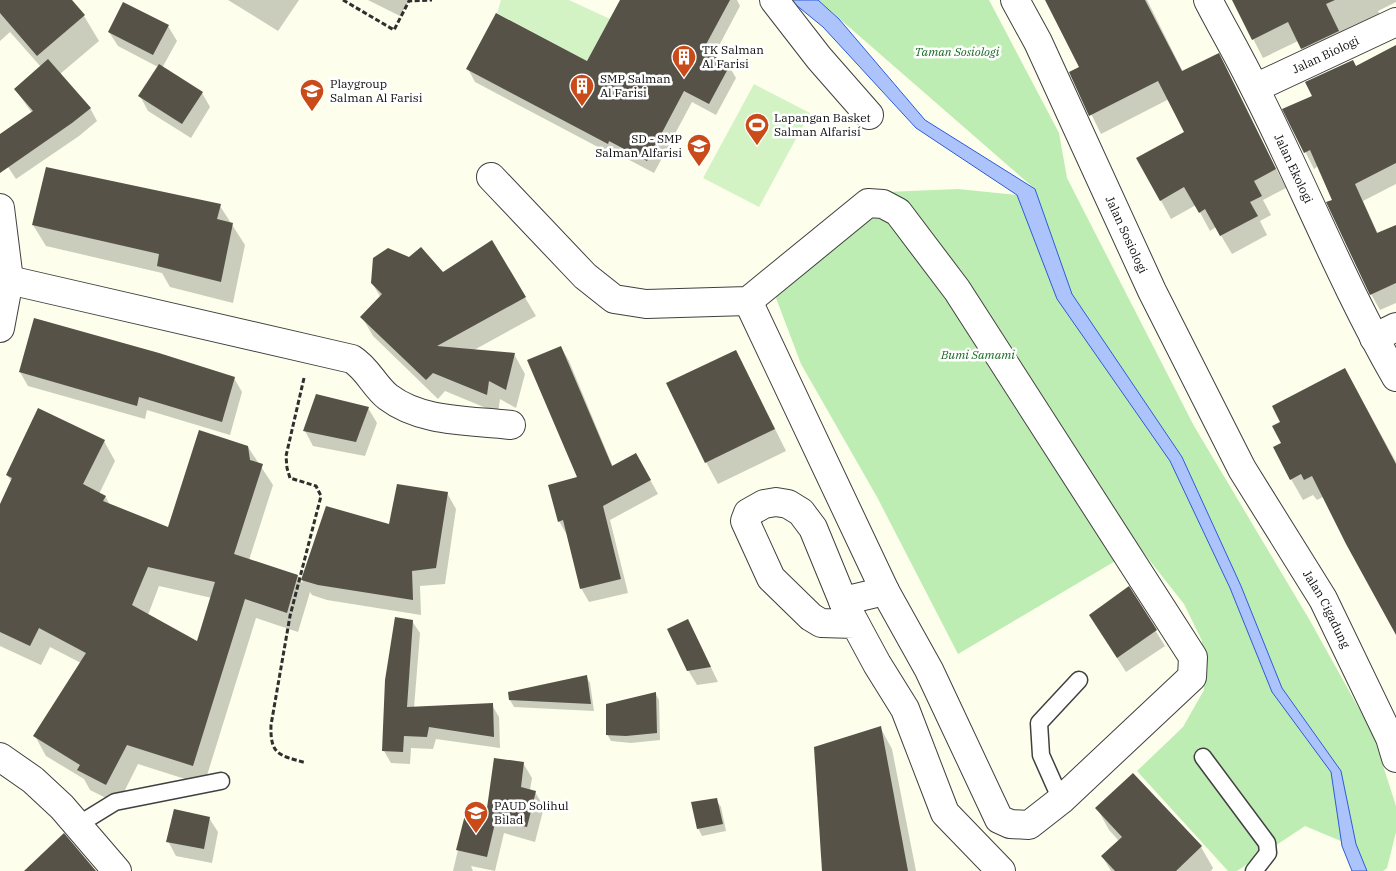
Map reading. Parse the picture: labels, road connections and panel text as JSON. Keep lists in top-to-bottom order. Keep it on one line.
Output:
{"streets":{"street":["Jalan Biologi","Jalan Ekologi","Jalan Sosiologi","Jalan Cigadung"]},"crossings":[["Jalan Biologi","Jalan Ekologi"],["Jalan Sosiologi","Jalan Cigadung"]],"parks":["Taman Sosiologi","Bumi Samami"],"places":{"building":["TK Salman Al Farisi","SMP Salman Al Farisi"],"school or university":["Playgroup Salman Al Farisi","SD - SMP Salman Alfarisi","PAUD Solihul Bilad"],"sports":["Lapangan Basket Salman Alfarisi"]}}
